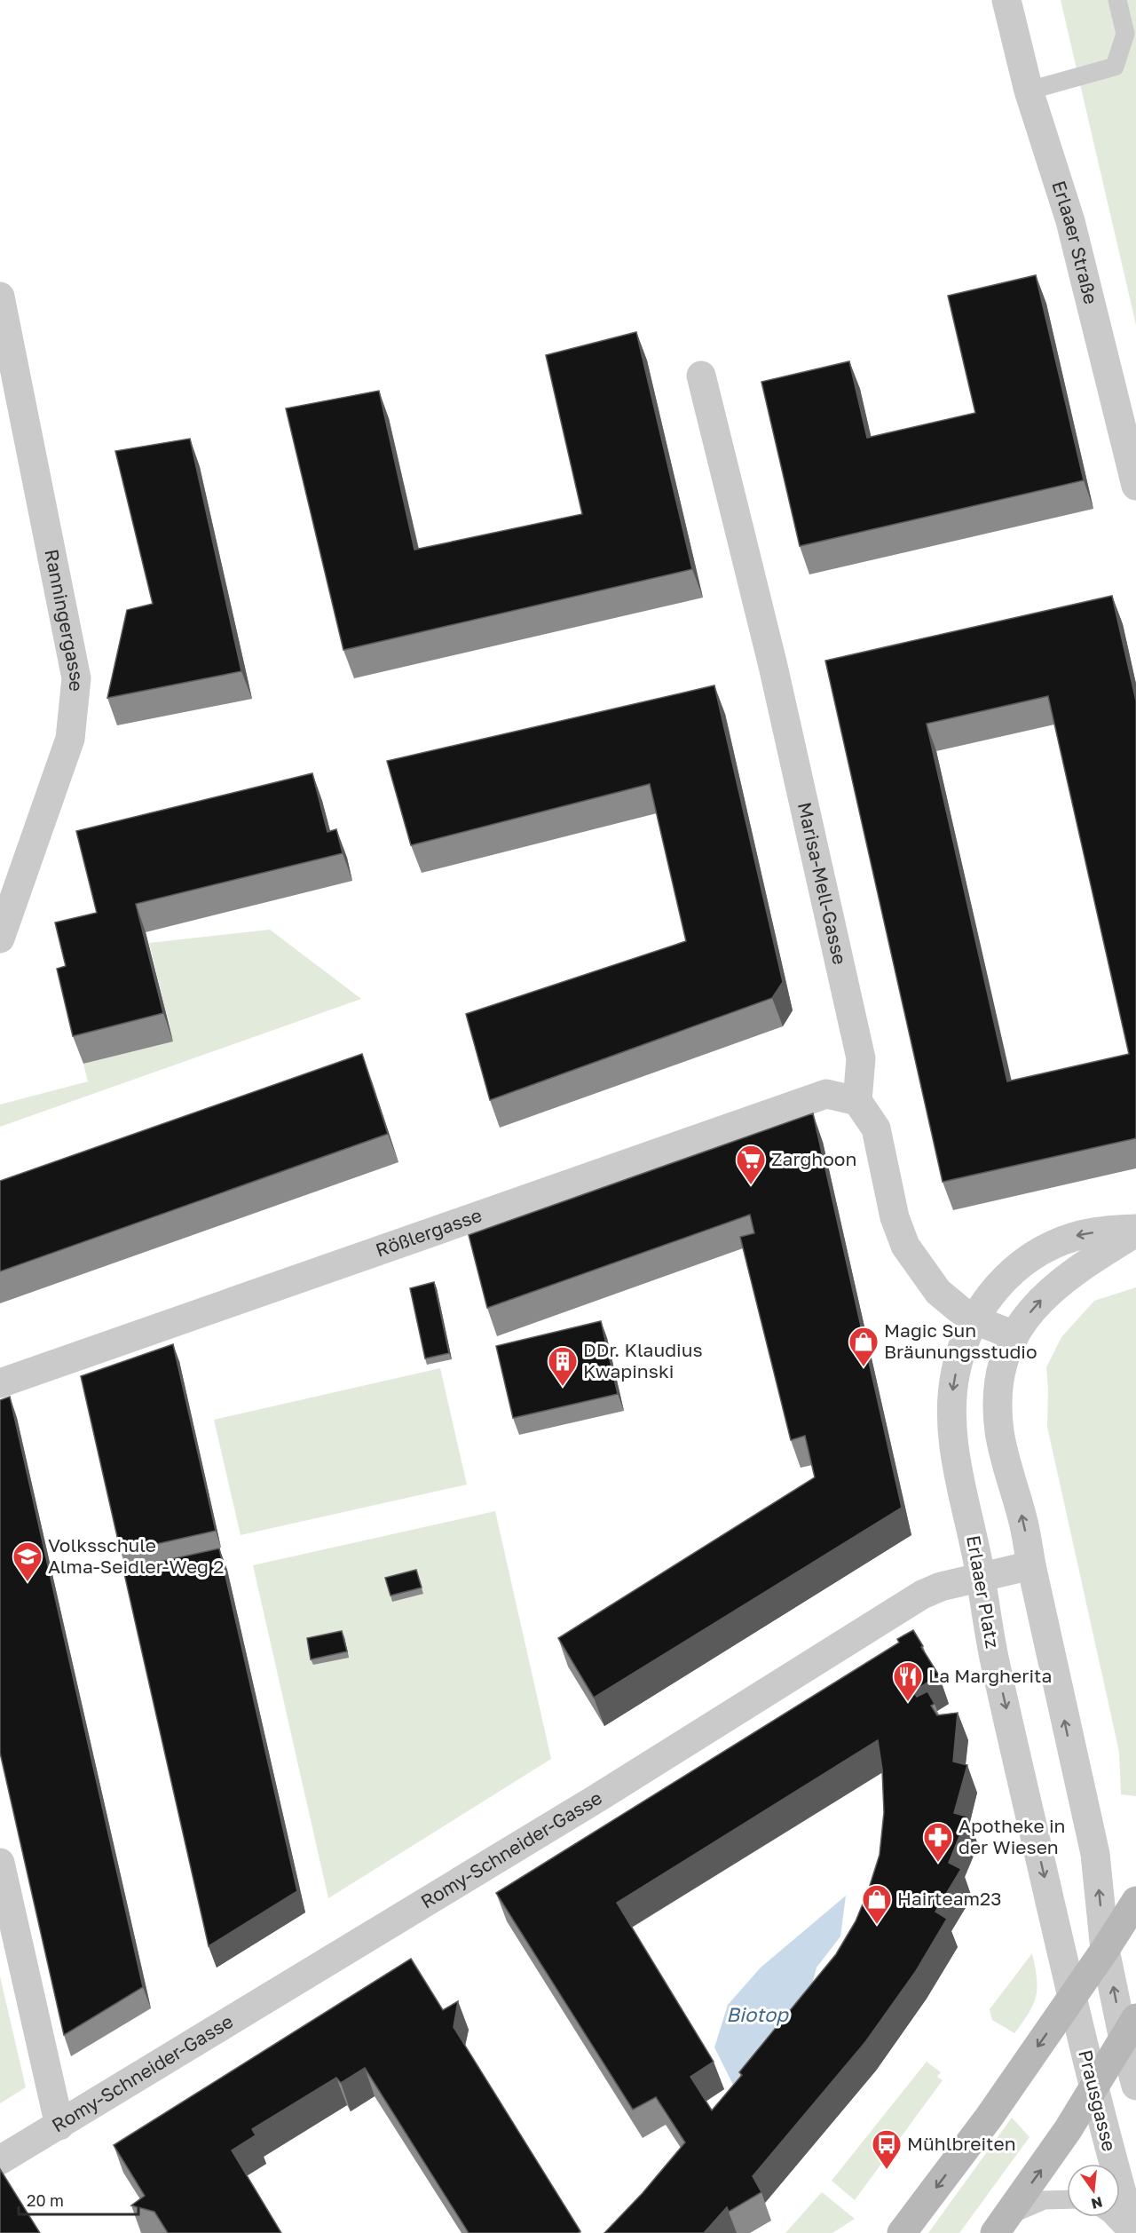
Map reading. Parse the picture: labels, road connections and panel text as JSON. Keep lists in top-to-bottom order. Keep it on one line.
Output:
{"streets":{"street":["Erlaaer Straße","Ranningergasse","Marisa-Mell-Gasse","Rößlergasse","Erlaaer Platz","Romy-Schneider-Gasse","Prausgasse"]},"crossings":[["Marisa-Mell-Gasse","Rößlergasse"],["Erlaaer Platz","Romy-Schneider-Gasse"],["Erlaaer Platz","Prausgasse"]],"water":["Biotop"],"places":{"supermarket":["Zarghoon"],"shop":["Magic Sun Bräunungsstudio","Hairteam23"],"building":["DDr. Klaudius Kwapinski"],"school or university":["Volksschule Alma-Seidler-Weg 2"],"restaurant":["La Margherita"],"pharmacy":["Apotheke in der Wiesen"],"bus stop":["Mühlbreiten"]},"scale_bar":"20 m","north":"bottom"}
